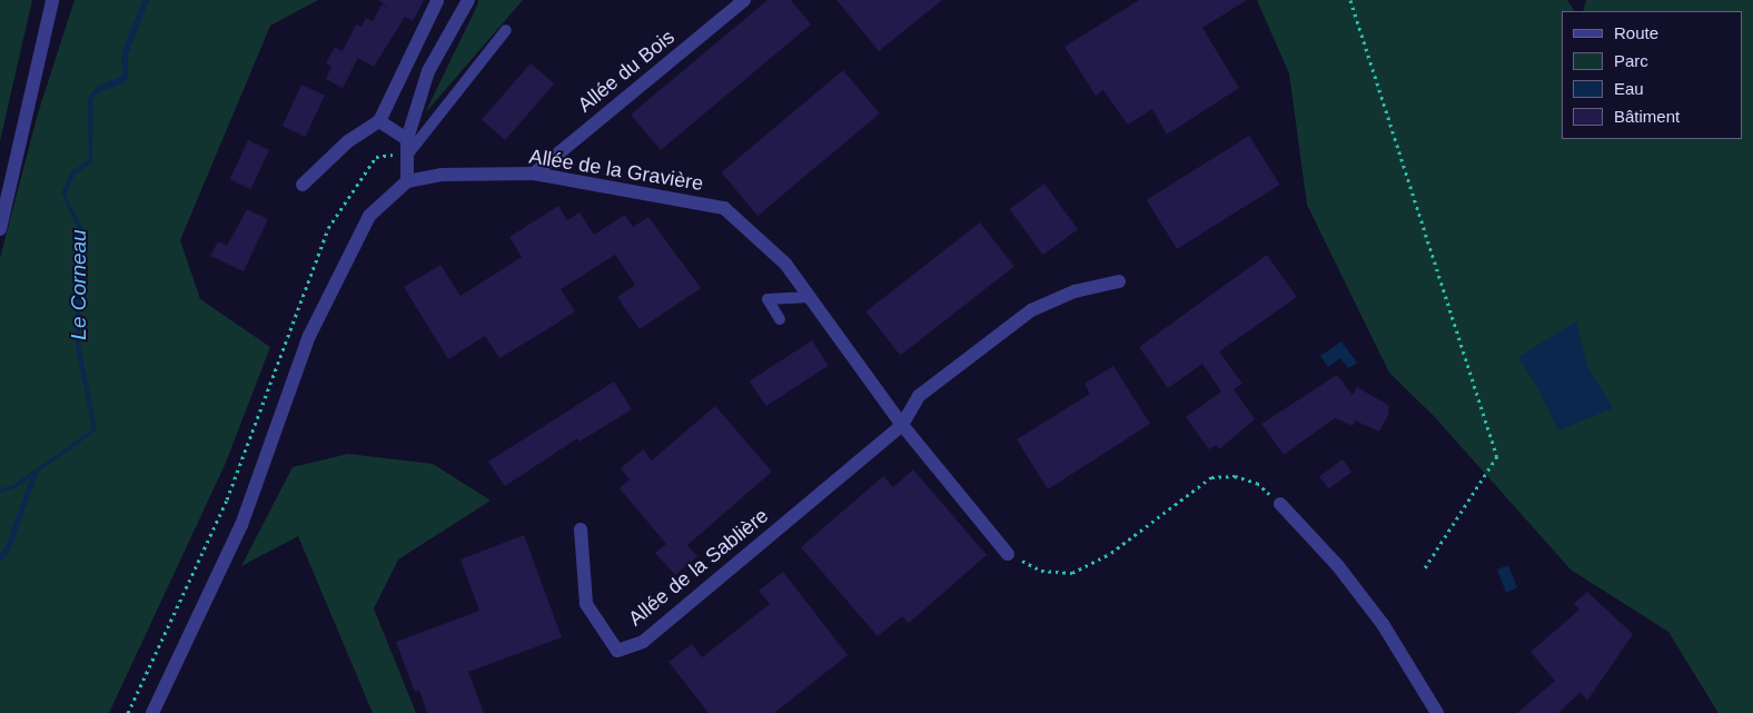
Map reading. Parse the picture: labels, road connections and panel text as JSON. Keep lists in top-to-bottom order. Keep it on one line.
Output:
{"streets":{"street":["Allée du Bois","Allée de la Gravière","Allée de la Sablière"]},"crossings":[["Allée du Bois","Allée de la Gravière"],["Allée de la Gravière","Allée de la Sablière"]],"water":["Le Corneau"],"legend":["Route","Parc","Eau","Bâtiment"]}
